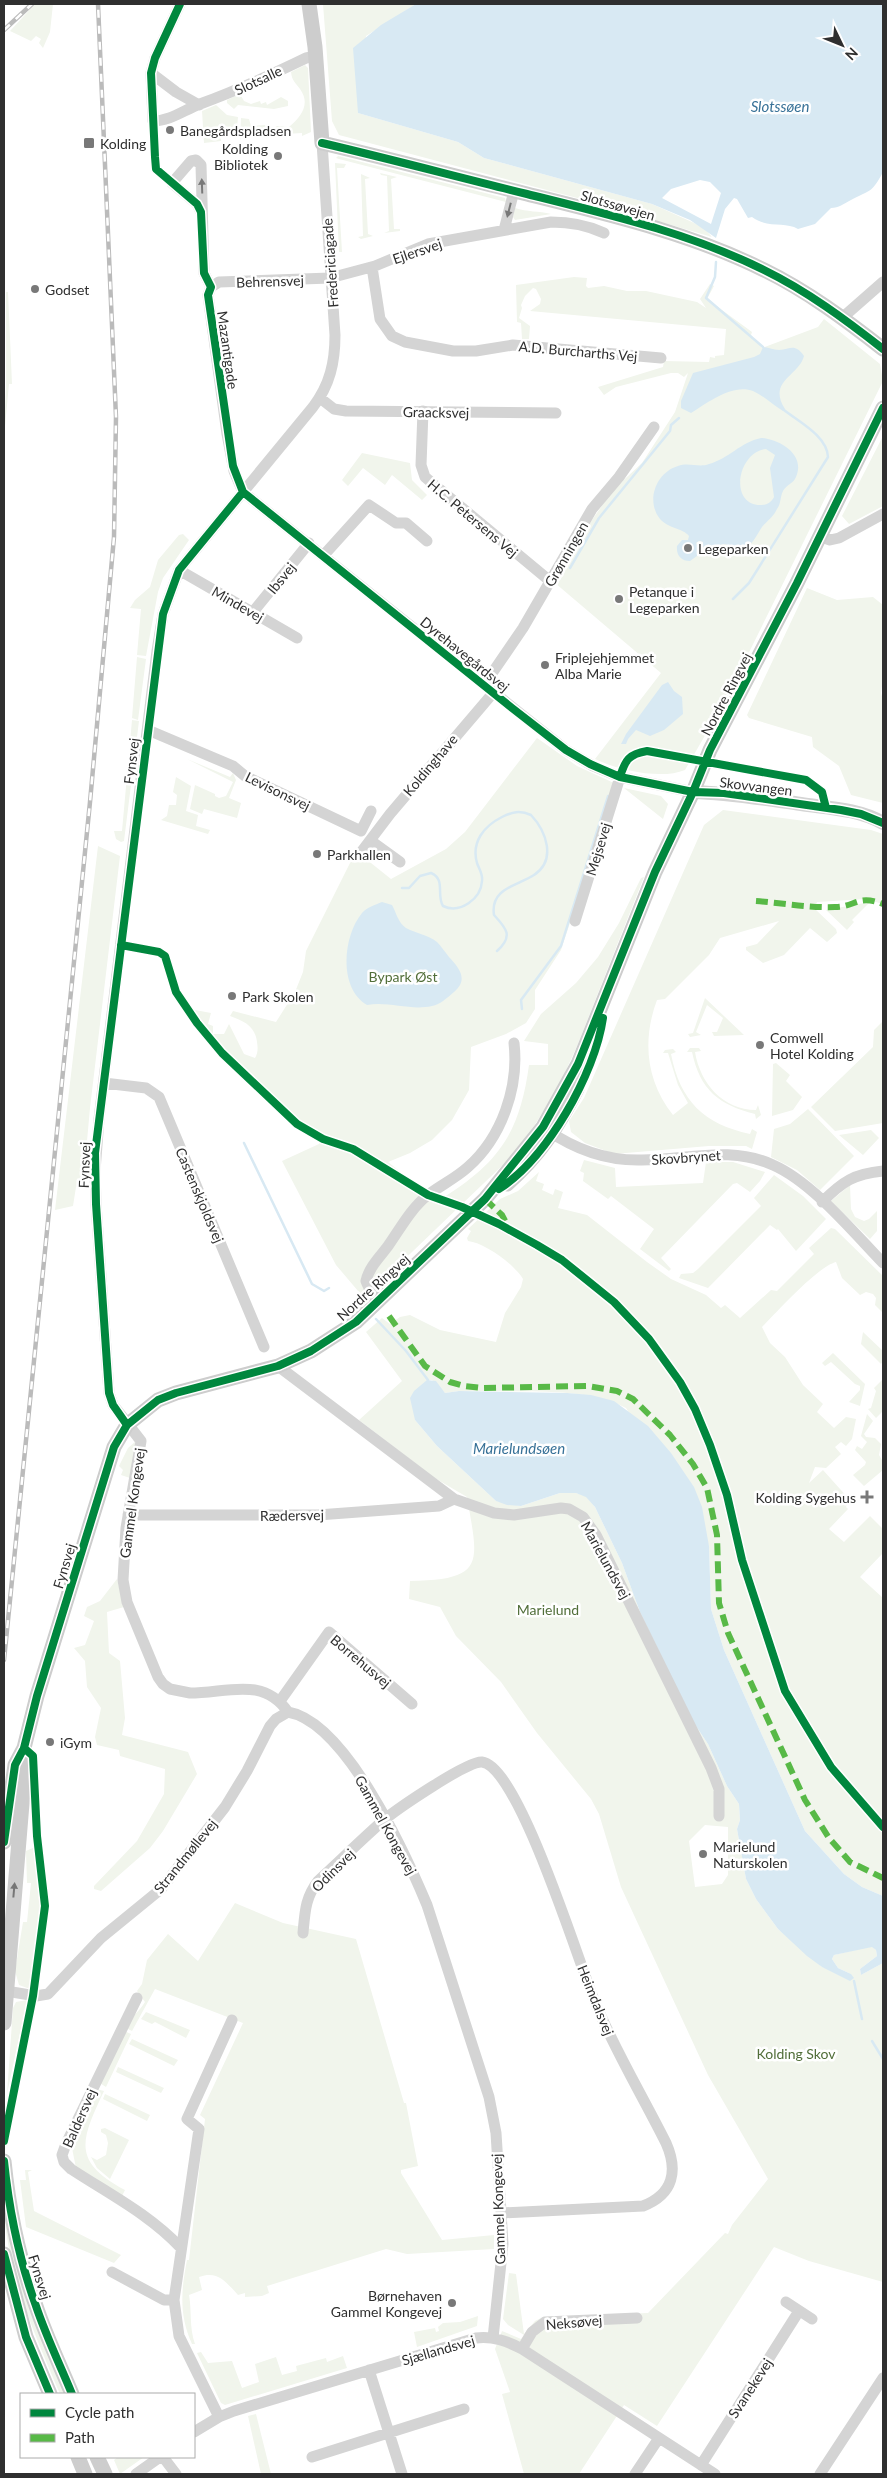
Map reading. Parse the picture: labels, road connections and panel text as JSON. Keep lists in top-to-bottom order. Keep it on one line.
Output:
{"streets":{"main road":["Slotssøvejen","Fredericiagade","Nordre Ringvej","Fynsvej"],"street":["Slotsalle","Ejlersvej","Behrensvej","Mazantigade","A.D. Burcharths Vej","Graacksvej","H.C. Petersens Vej","Grønningen","Ibsvej","Mindevej","Dyrehavegårdsvej","Koldinghave","Skovvangen","Levisonsvej","Mejsevej","Skovbrynet","Castenskjoldsvej","Gammel Kongevej","Rædersvej","Marielundsvej","Borrehusvej","Strandmøllevej","Odinsvej","Heimdalsvej","Baldersvej","Neksøvej","Sjællandsvej","Svanekevej"]},"crossings":[["Slotsalle","Fredericiagade"],["Slotssøvejen","Fredericiagade"],["Ejlersvej","Fredericiagade"],["Ejlersvej","Behrensvej"],["Ejlersvej","A.D. Burcharths Vej"],["Fredericiagade","Behrensvej"],["Fredericiagade","Mazantigade"],["Fredericiagade","Graacksvej"],["Fredericiagade","Dyrehavegårdsvej"],["Fredericiagade","Fynsvej"],["Behrensvej","Mazantigade"],["Mazantigade","Dyrehavegårdsvej"],["Mazantigade","Fynsvej"],["Graacksvej","H.C. Petersens Vej"],["H.C. Petersens Vej","Grønningen"],["Grønningen","Dyrehavegårdsvej"],["Grønningen","Koldinghave"],["Ibsvej","Mindevej"],["Ibsvej","Dyrehavegårdsvej"],["Mindevej","Fynsvej"],["Dyrehavegårdsvej","Nordre Ringvej"],["Dyrehavegårdsvej","Fynsvej"],["Dyrehavegårdsvej","Koldinghave"],["Dyrehavegårdsvej","Skovvangen"],["Dyrehavegårdsvej","Mejsevej"],["Nordre Ringvej","Fynsvej"],["Nordre Ringvej","Skovvangen"],["Nordre Ringvej","Skovbrynet"],["Nordre Ringvej","Gammel Kongevej"],["Nordre Ringvej","Marielundsvej"],["Fynsvej","Levisonsvej"],["Fynsvej","Castenskjoldsvej"],["Fynsvej","Gammel Kongevej"],["Fynsvej","Strandmøllevej"],["Gammel Kongevej","Rædersvej"],["Gammel Kongevej","Borrehusvej"],["Gammel Kongevej","Strandmøllevej"],["Gammel Kongevej","Odinsvej"],["Gammel Kongevej","Heimdalsvej"],["Gammel Kongevej","Sjællandsvej"],["Rædersvej","Marielundsvej"],["Odinsvej","Heimdalsvej"],["Neksøvej","Sjællandsvej"],["Sjællandsvej","Svanekevej"]],"water":["Slotssøen","Marielundsøen"],"parks":["Bypark Øst","Marielund","Kolding Skov"],"places":{"other":["Banegårdspladsen","Kolding Bibliotek","Godset","Legeparken","Petanque i Legeparken","Friplejehjemmet Alba Marie","Parkhallen","Park Skolen","Comwell Hotel Kolding","iGym","Marielund Naturskolen","Børnehaven Gammel Kongevej"],"transit":["Kolding"],"health":["Kolding Sygehus"]},"legend":["Cycle path","Path"],"north":"bottom right"}
